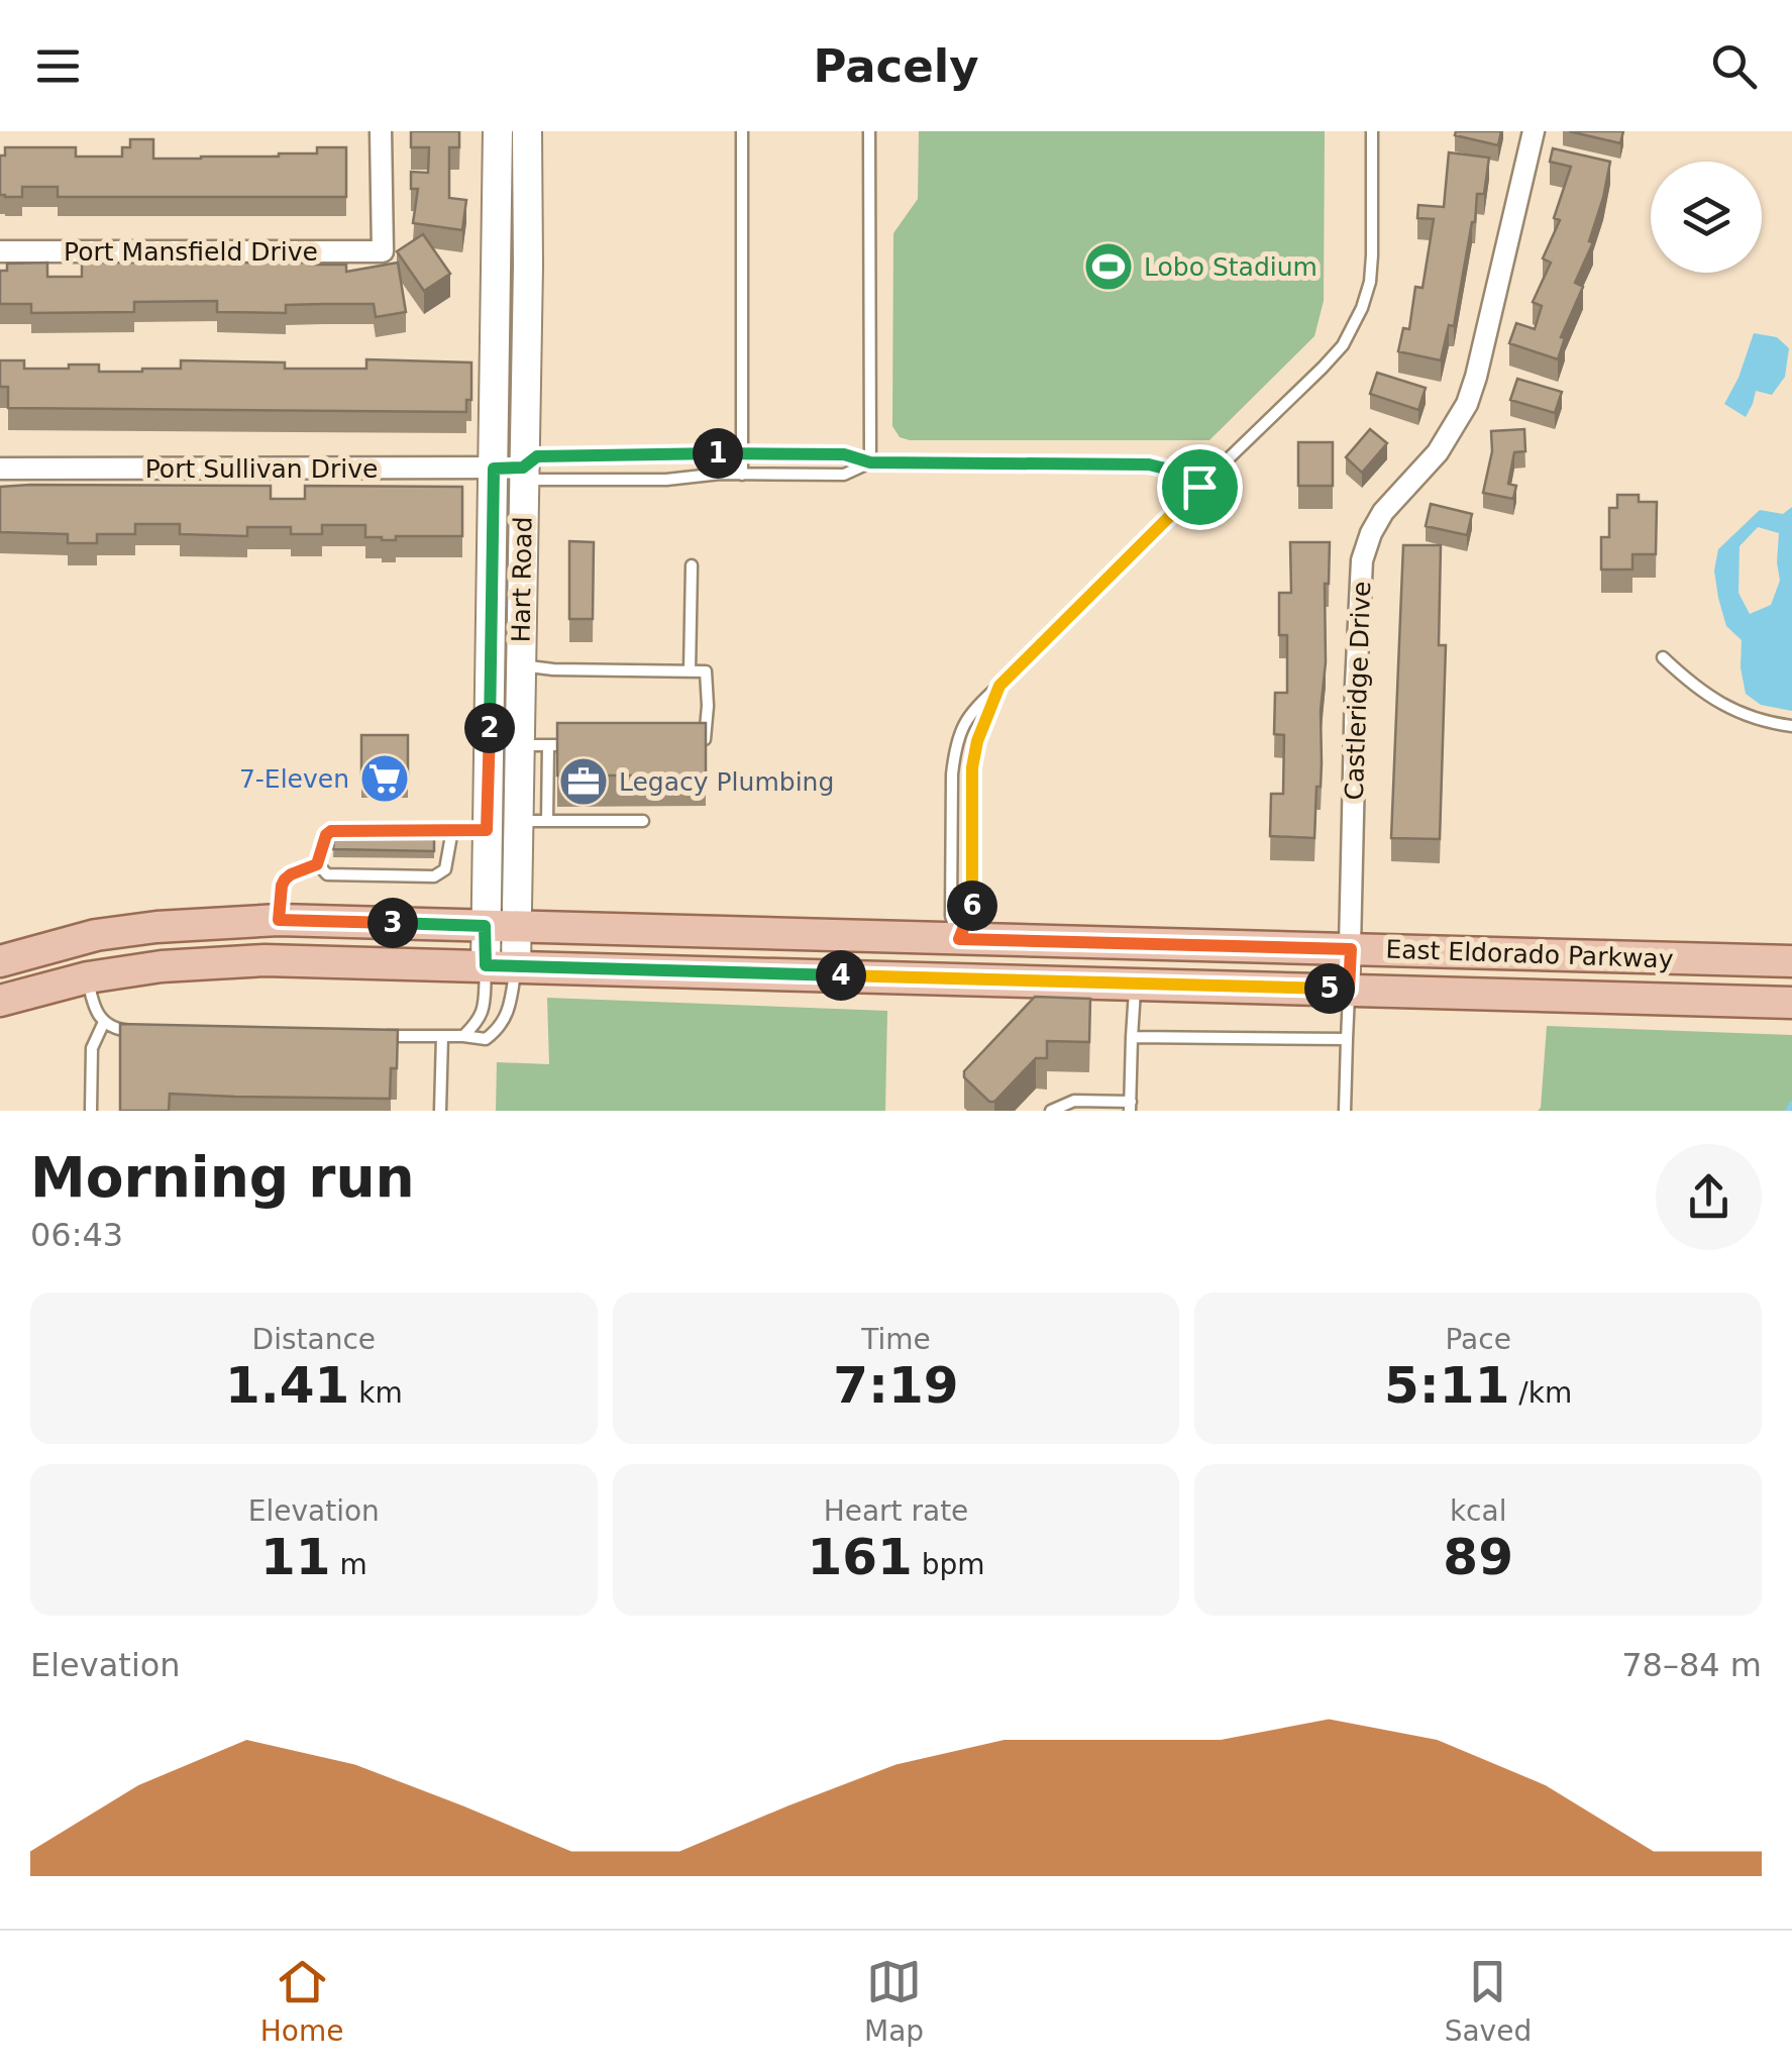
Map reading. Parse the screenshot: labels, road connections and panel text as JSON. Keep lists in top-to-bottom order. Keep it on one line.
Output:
{"streets":{"main road":["East Eldorado Parkway"],"street":["Port Mansfield Drive","Port Sullivan Drive","Hart Road","Castleridge Drive"]},"crossings":[["Port Sullivan Drive","Hart Road"],["Hart Road","East Eldorado Parkway"],["Castleridge Drive","East Eldorado Parkway"]],"places":{"sports":["Lobo Stadium"],"supermarket":["7-Eleven"],"office":["Legacy Plumbing"]},"page":{"header":"Pacely","pins":["1","2","6","3","4","5"],"heading":["Morning run","06:43"],"stats":[["Distance","1.41 km"],["Time","7:19"],["Pace","5:11 /km"],["Elevation","11 m"],["Heart rate","161 bpm"],["kcal","89"]],"chart":["Elevation","78–84 m"],"tabs":["Home","Map","Saved"]}}
